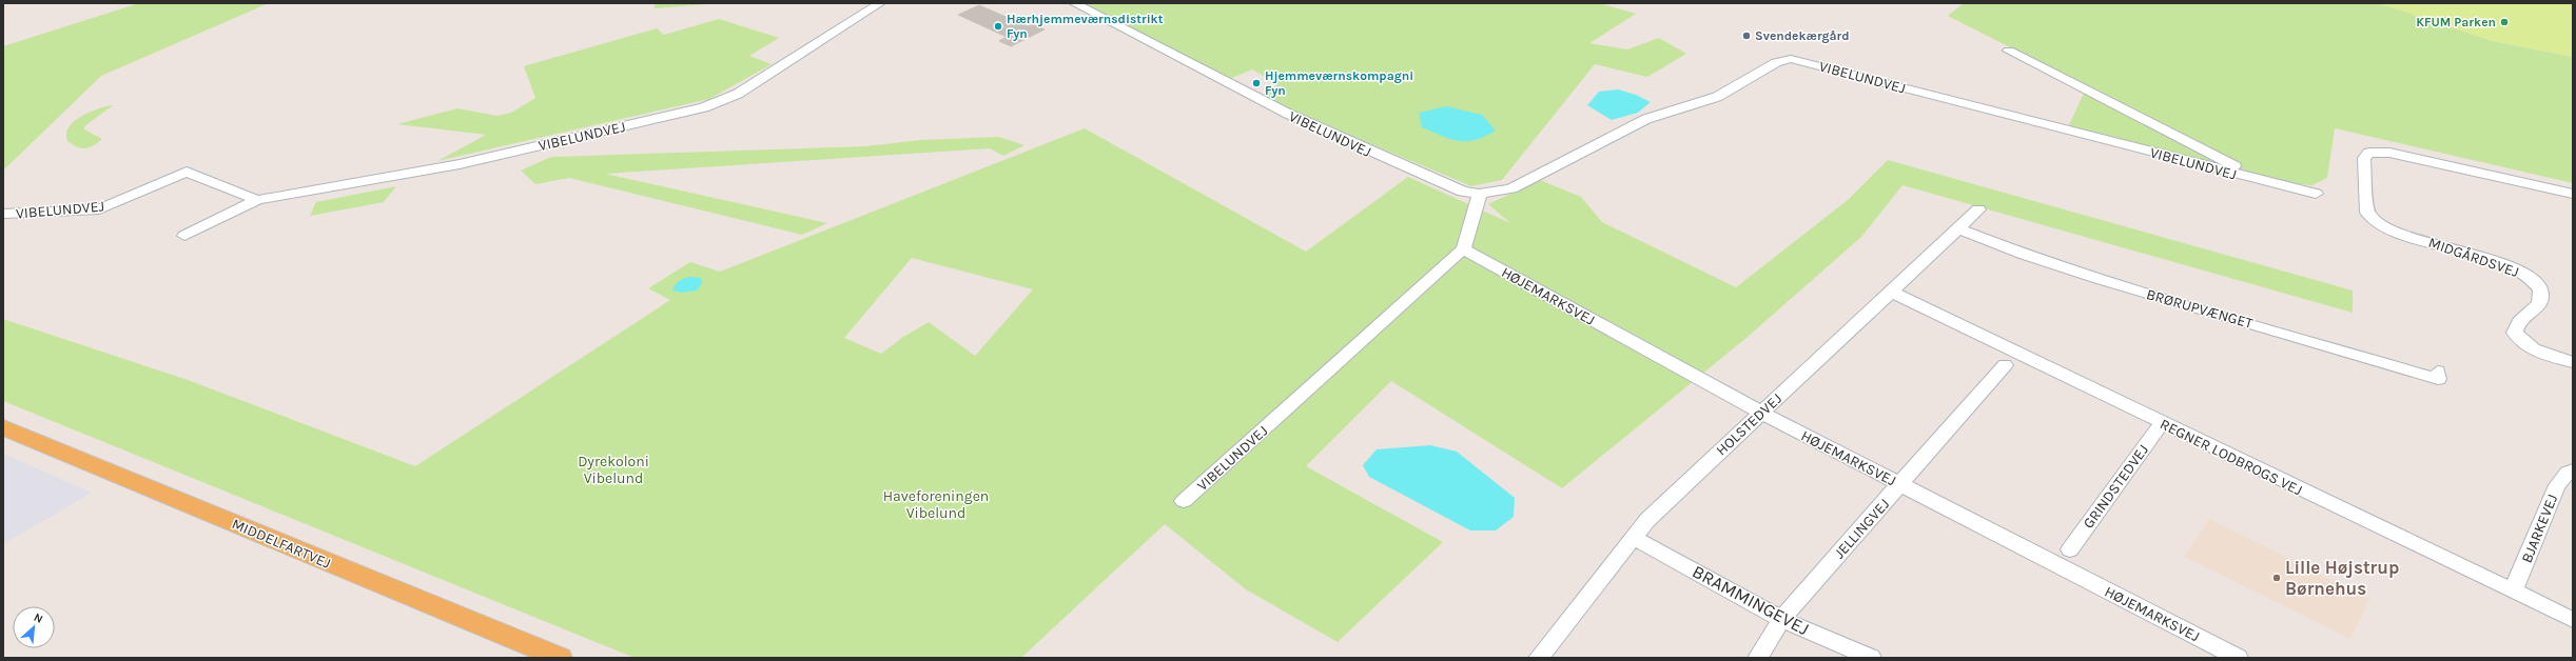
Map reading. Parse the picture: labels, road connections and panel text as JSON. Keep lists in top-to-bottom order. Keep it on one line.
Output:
{"streets":{"main road":["MIDDELFARTVEJ"],"street":["VIBELUNDVEJ","MIDGÅRDSVEJ","HØJEMARKSVEJ","BRØRUPVÆNGET","HOLSTEDVEJ","REGNER LODBROGS VEJ","GRINDSTEDVEJ","JELLINGVEJ","BJARKEVEJ","BRAMMINGEVEJ"]},"crossings":[["VIBELUNDVEJ","HØJEMARKSVEJ"],["HØJEMARKSVEJ","HOLSTEDVEJ"],["HØJEMARKSVEJ","JELLINGVEJ"],["BRØRUPVÆNGET","HOLSTEDVEJ"],["HOLSTEDVEJ","REGNER LODBROGS VEJ"],["HOLSTEDVEJ","BRAMMINGEVEJ"],["REGNER LODBROGS VEJ","GRINDSTEDVEJ"],["REGNER LODBROGS VEJ","BJARKEVEJ"],["JELLINGVEJ","BRAMMINGEVEJ"]],"parks":["Dyrekoloni Vibelund","Haveforeningen Vibelund"],"places":["KFUM Parken","Hærhjemmeværnsdistrikt Fyn","Svendekærgård","Hjemmeværnskompagni Fyn","Lille Højstrup Børnehus"],"north":"top right"}
